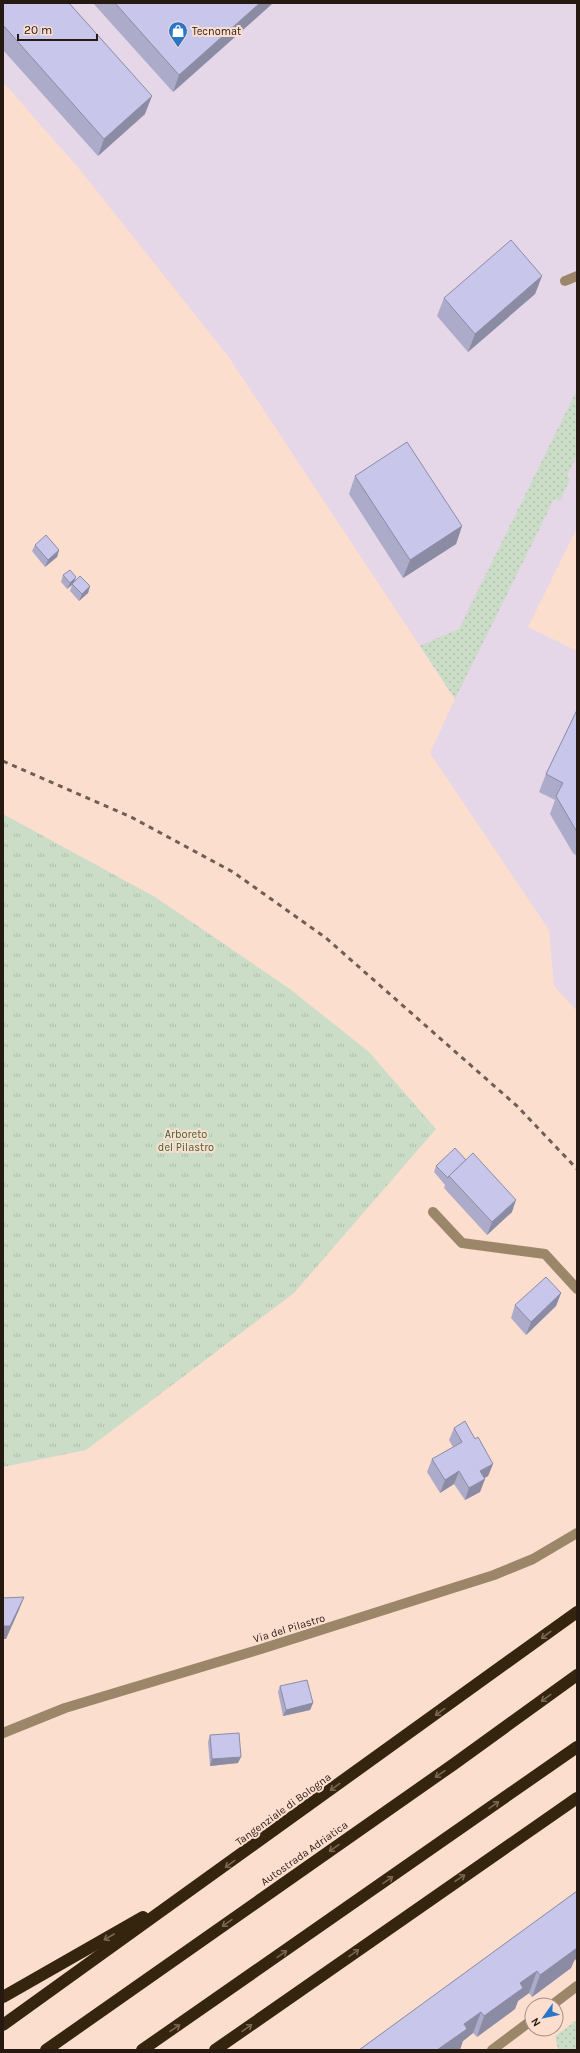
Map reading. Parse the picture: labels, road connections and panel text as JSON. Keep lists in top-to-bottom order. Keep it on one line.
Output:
{"streets":{"highway":["Tangenziale di Bologna","Autostrada Adriatica"],"street":["Via del Pilastro"]},"parks":["Arboreto del Pilastro"],"places":{"shop":["Tecnomat"]},"scale_bar":"20 m","north":"bottom left"}
